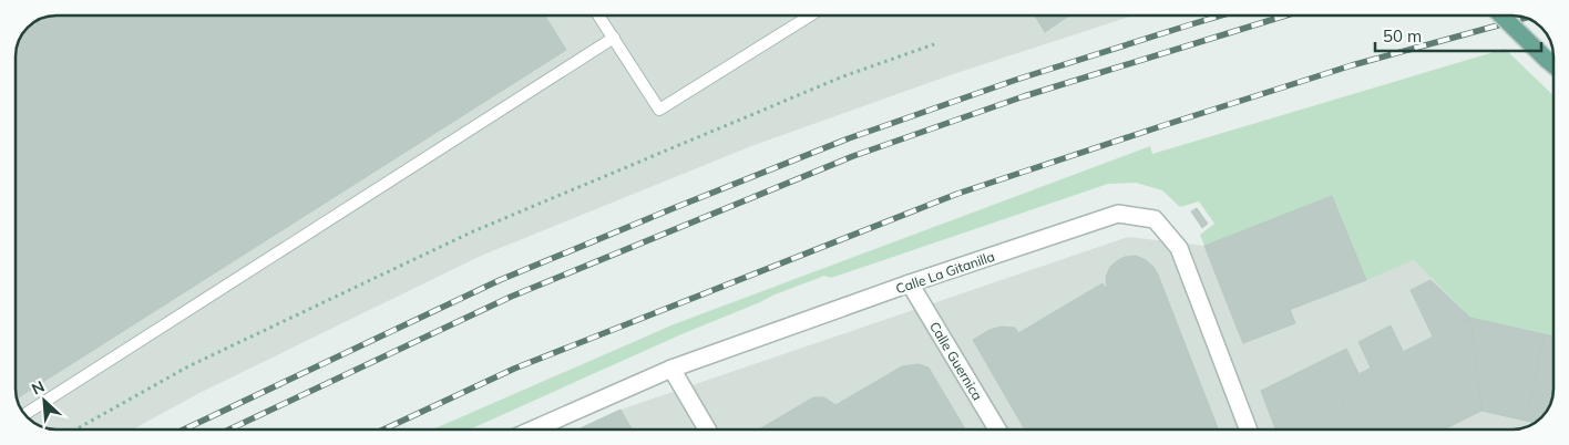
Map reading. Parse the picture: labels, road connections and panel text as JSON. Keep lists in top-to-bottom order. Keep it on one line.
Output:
{"streets":{"street":["Calle La Gitanilla","Calle Guernica"]},"crossings":[["Calle La Gitanilla","Calle Guernica"]],"scale_bar":"50 m","north":"top left"}
